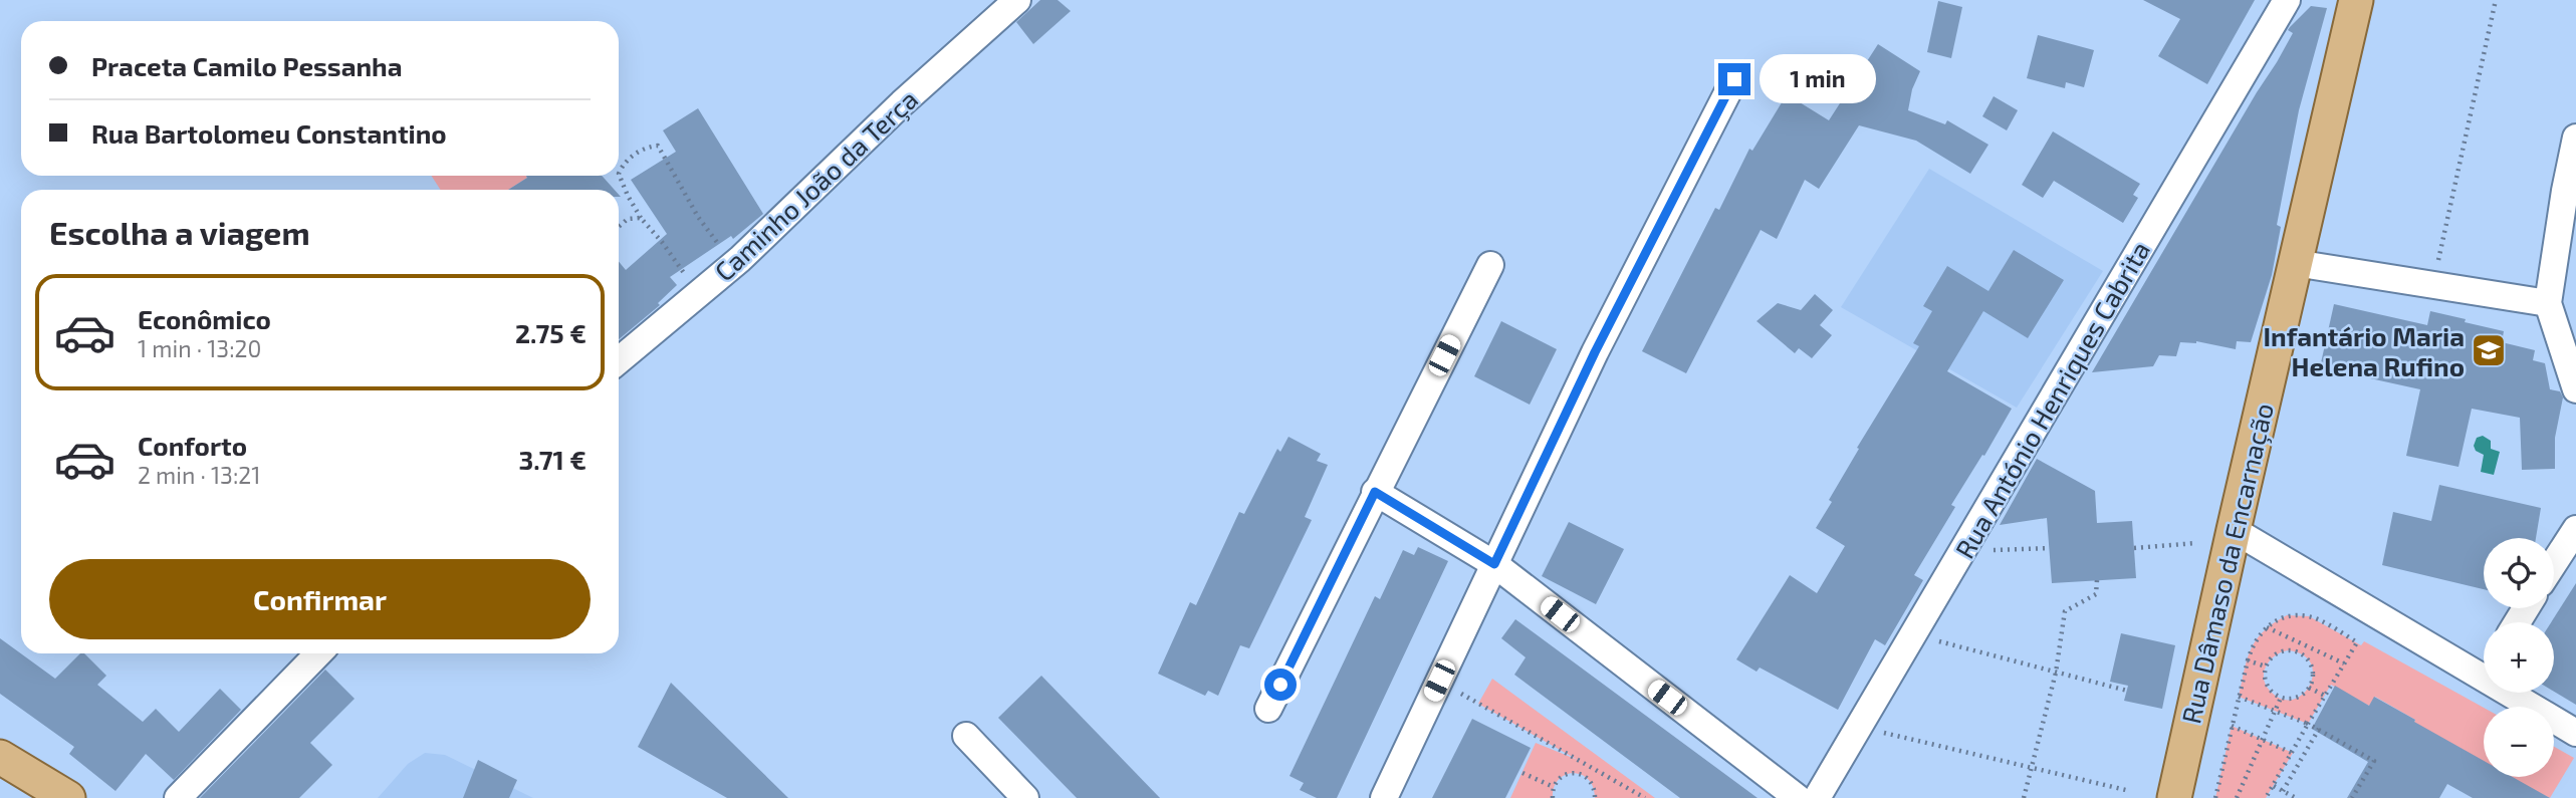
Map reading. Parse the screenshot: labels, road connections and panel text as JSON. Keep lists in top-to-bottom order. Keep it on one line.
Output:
{"streets":{"main road":["Rua Dâmaso da Encarnação"],"street":["Caminho João da Terça","Rua António Henriques Cabrita"]},"places":{"school or university":["Infantário Maria Helena Rufino"]},"page":{"banner":["Praceta Camilo Pessanha","Rua Bartolomeu Constantino"],"bubble":"1 min","heading":"Escolha a viagem","list":[{"name":"Econômico","note":"1 min · 13:20","value":"2.75 €"},{"name":"Conforto","note":"2 min · 13:21","value":"3.71 €"}],"map_buttons":["+","−"],"buttons":"Confirmar"}}
